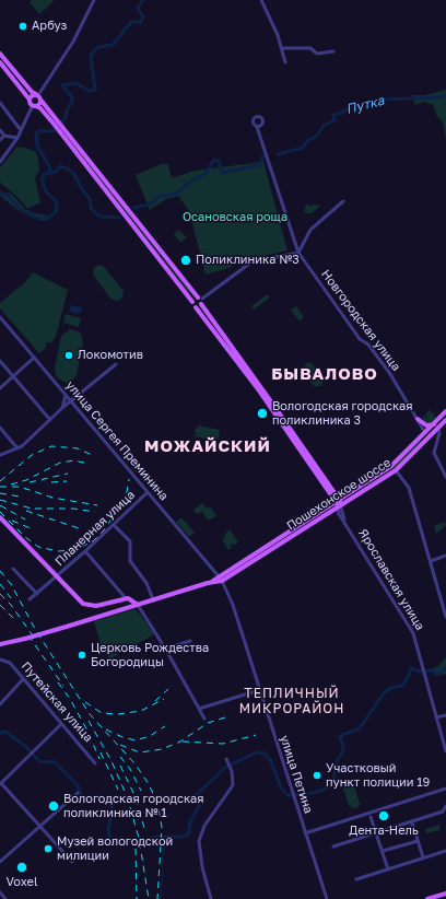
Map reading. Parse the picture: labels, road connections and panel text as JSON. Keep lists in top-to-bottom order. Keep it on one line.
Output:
{"streets":{"main road":["Пошехонское шоссе","Ярославская улица"],"street":["Новгородская улица","улица Сергея Преминина","Планерная улица","Путейская улица","улица Петина"]},"crossings":[["Новгородская улица","Пошехонское шоссе"],["улица Сергея Преминина","Пошехонское шоссе"],["улица Сергея Преминина","Планерная улица"],["улица Сергея Преминина","улица Петина"],["Пошехонское шоссе","Ярославская улица"],["Пошехонское шоссе","улица Петина"]],"districts":["БЫВАЛОВО","МОЖАЙСКИЙ","ТЕПЛИЧНЫЙ МИКРОРАЙОН"],"water":["Путка"],"parks":["Осановская роща"],"places":["Арбуз","Поликлиника №3","Локомотив","Вологодская городская поликлиника 3","Церковь Рождества Богородицы","Участковый пункт полиции 19","Вологодская городская поликлиника № 1","Дента-Нель","Музей вологодской милиции","Voxel"]}
